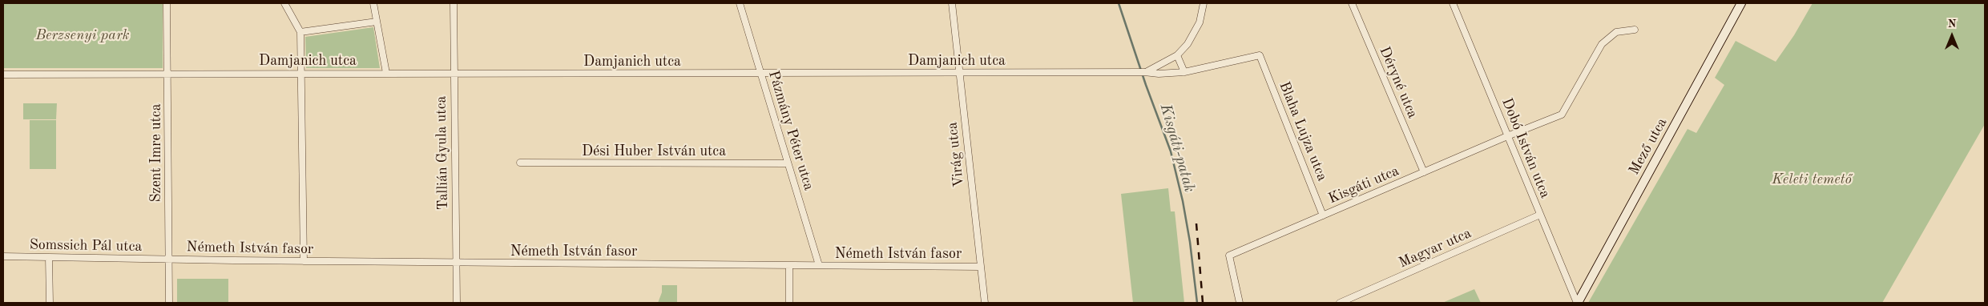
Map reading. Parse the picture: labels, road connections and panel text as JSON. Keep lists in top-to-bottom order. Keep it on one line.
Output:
{"streets":{"street":["Damjanich utca","Déryné utca","Pázmány Péter utca","Blaha Lujza utca","Mező utca","Dobó István utca","Dési Huber István utca","Szent Imre utca","Tallián Gyula utca","Virág utca","Kisgáti utca","Somssich Pál utca","Németh István fasor","Magyar utca"]},"crossings":[["Damjanich utca","Pázmány Péter utca"],["Damjanich utca","Blaha Lujza utca"],["Damjanich utca","Szent Imre utca"],["Damjanich utca","Tallián Gyula utca"],["Damjanich utca","Virág utca"],["Déryné utca","Kisgáti utca"],["Pázmány Péter utca","Dési Huber István utca"],["Pázmány Péter utca","Németh István fasor"],["Blaha Lujza utca","Kisgáti utca"],["Mező utca","Dobó István utca"],["Dobó István utca","Kisgáti utca"],["Dobó István utca","Magyar utca"],["Szent Imre utca","Somssich Pál utca"],["Szent Imre utca","Németh István fasor"],["Tallián Gyula utca","Németh István fasor"],["Virág utca","Németh István fasor"],["Somssich Pál utca","Németh István fasor"]],"water":["Kisgáti-patak"],"parks":["Berzsenyi park","Keleti temető"],"north":"top"}
